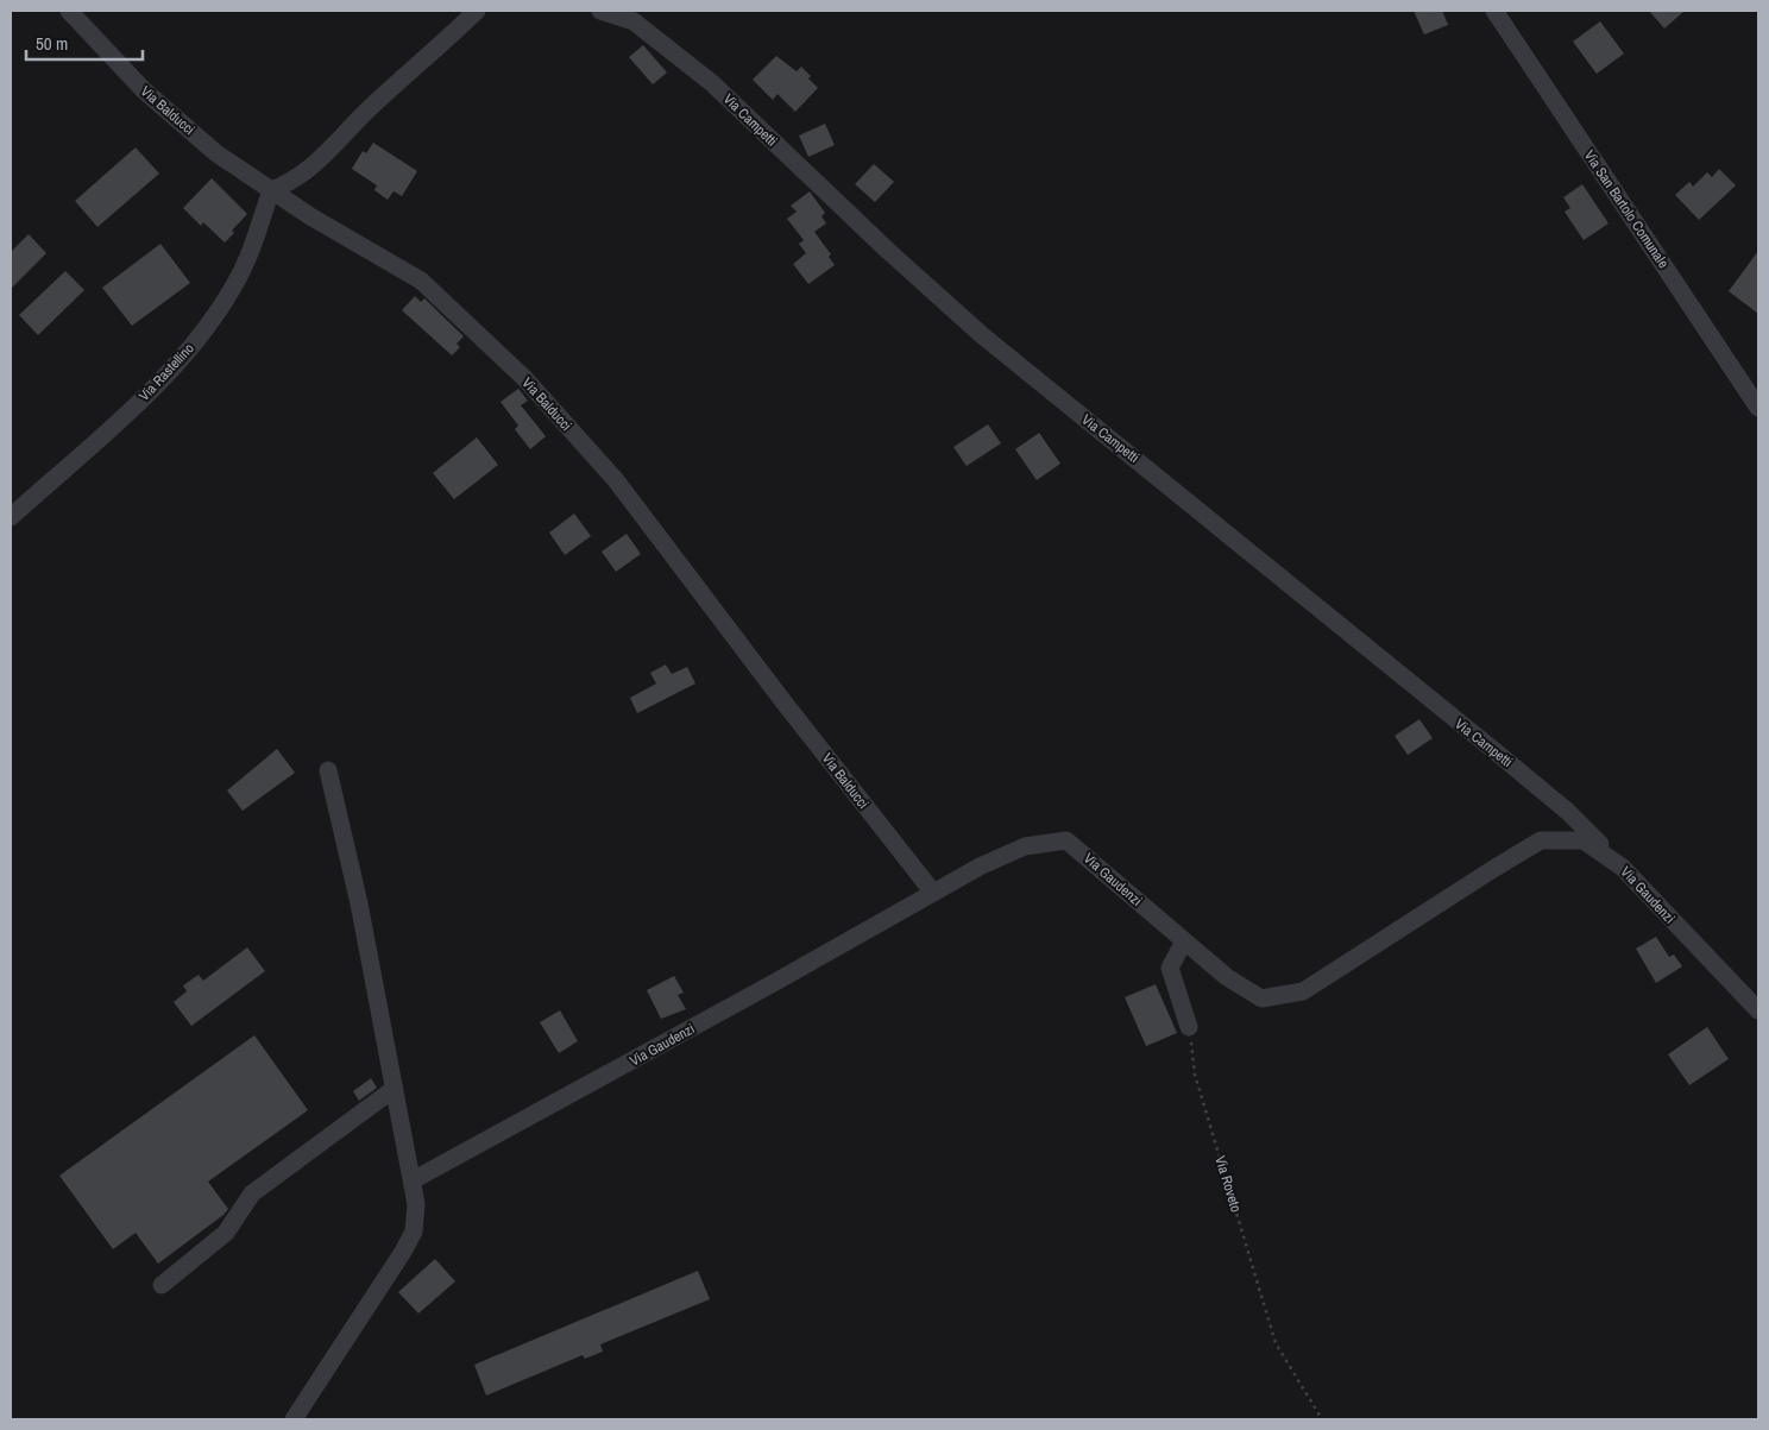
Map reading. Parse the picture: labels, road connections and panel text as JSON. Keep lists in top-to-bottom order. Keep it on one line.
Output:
{"streets":{"street":["Via Balducci","Via Campetti","Via San Bartolo Comunale","Via Rastellino","Via Gaudenzi"],"path":["Via Roveto"]},"crossings":[["Via Balducci","Via Rastellino"],["Via Balducci","Via Gaudenzi"],["Via Campetti","Via Gaudenzi"]],"scale_bar":"50 m"}
